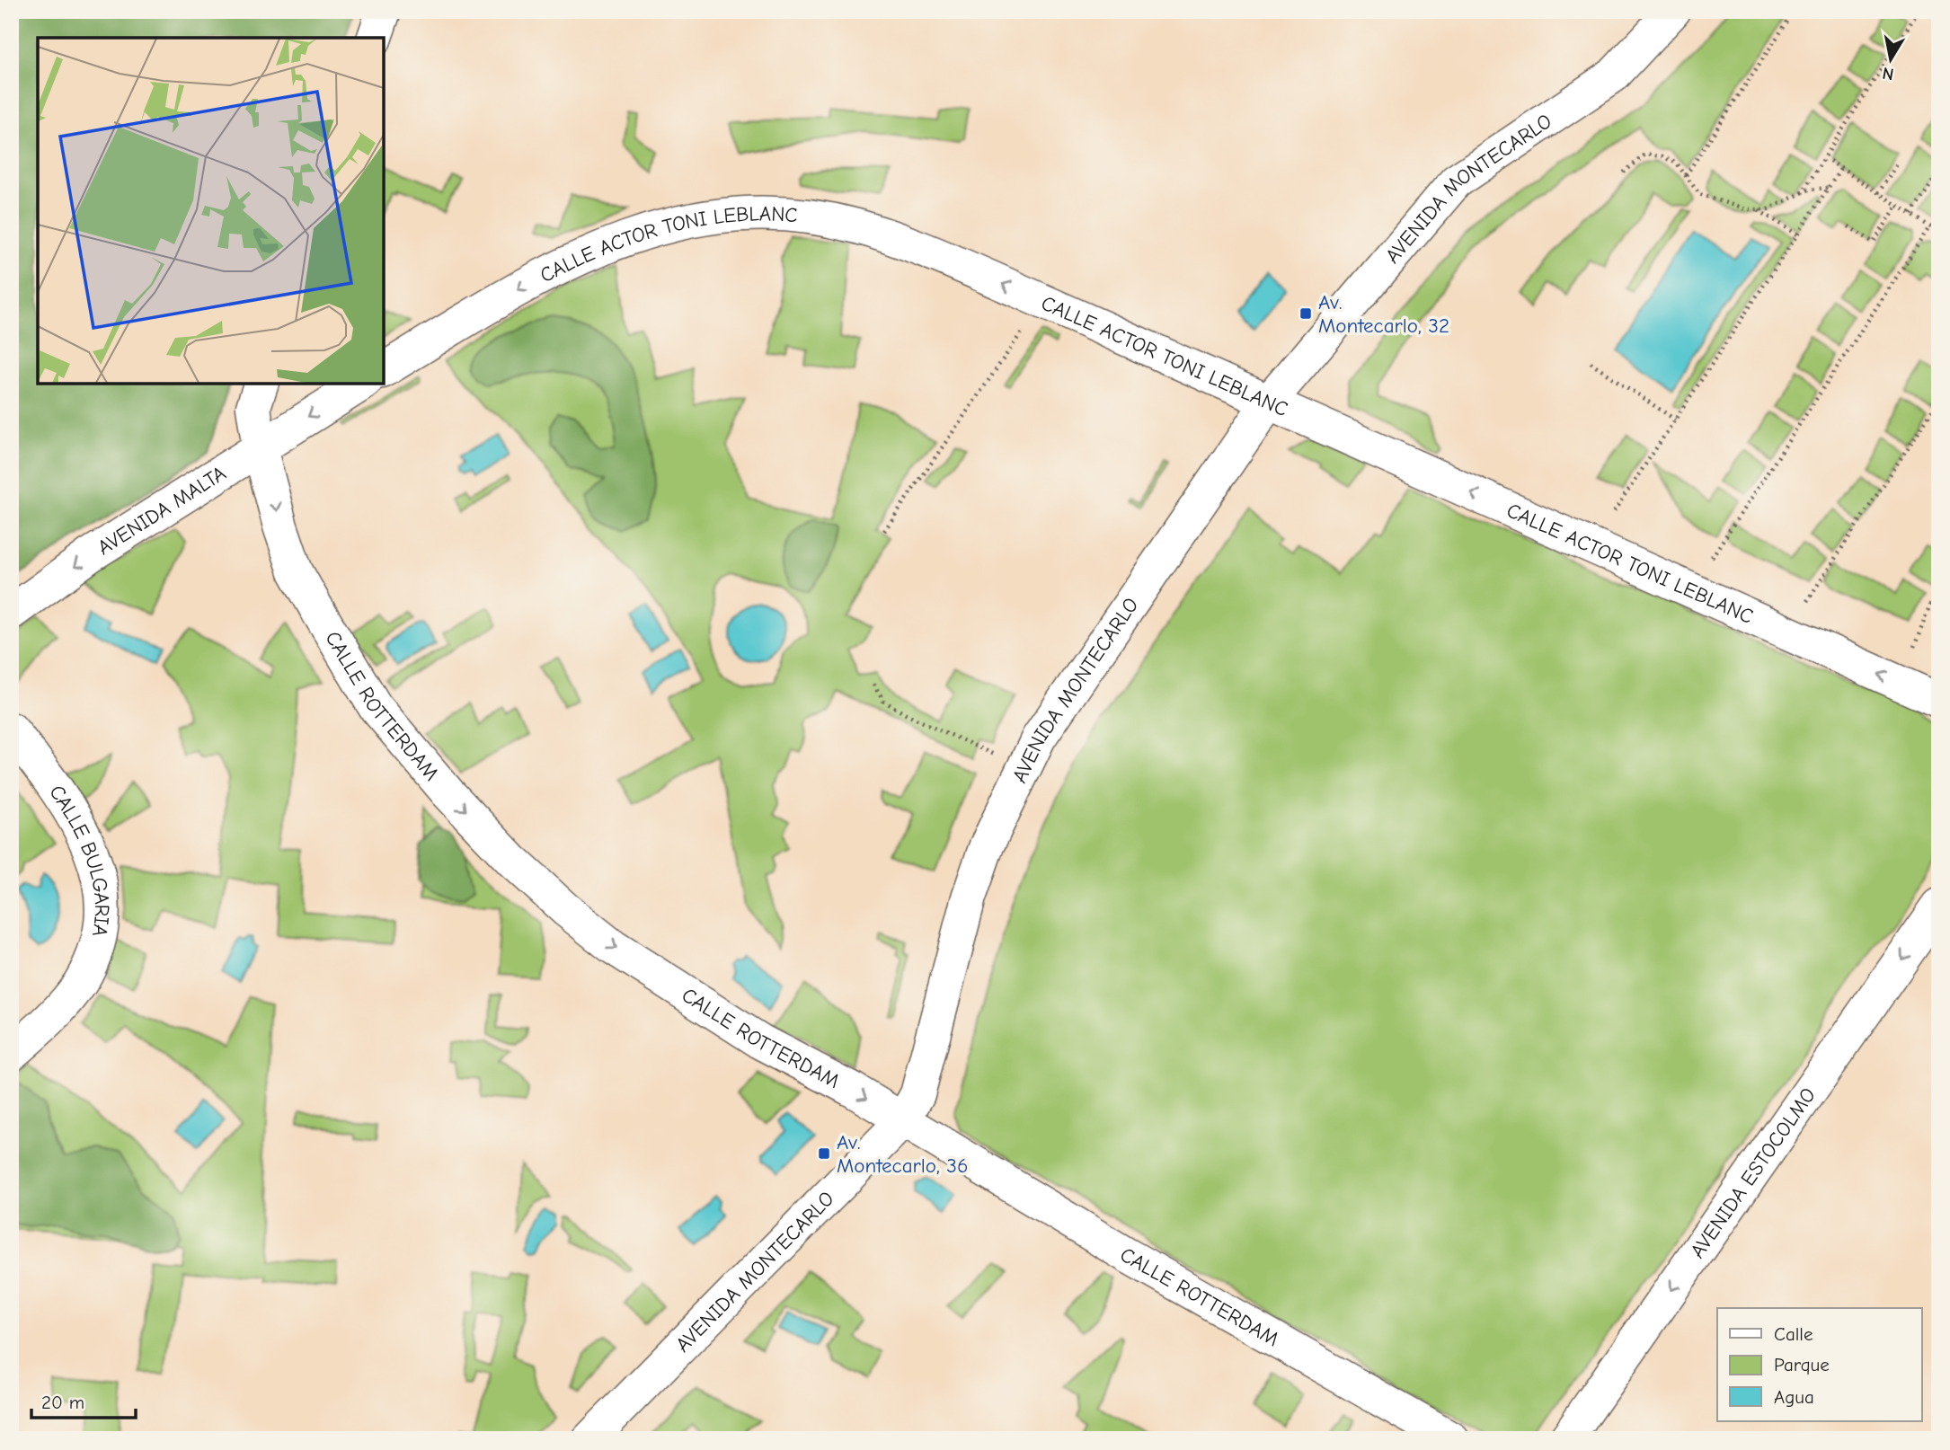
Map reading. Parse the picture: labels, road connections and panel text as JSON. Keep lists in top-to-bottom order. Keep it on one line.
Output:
{"streets":{"street":["AVENIDA MONTECARLO","CALLE ACTOR TONI LEBLANC","AVENIDA MALTA","CALLE ROTTERDAM","CALLE BULGARIA","AVENIDA ESTOCOLMO"]},"crossings":[["AVENIDA MONTECARLO","CALLE ACTOR TONI LEBLANC"],["AVENIDA MONTECARLO","CALLE ROTTERDAM"],["AVENIDA MALTA","CALLE ROTTERDAM"]],"one_way":["CALLE ACTOR TONI LEBLANC","AVENIDA MALTA","CALLE ROTTERDAM","AVENIDA ESTOCOLMO"],"places":{"transit":["Av. Montecarlo, 32","Av. Montecarlo, 36"]},"legend":["Calle","Parque","Agua"],"scale_bar":"20 m","north":"bottom"}
